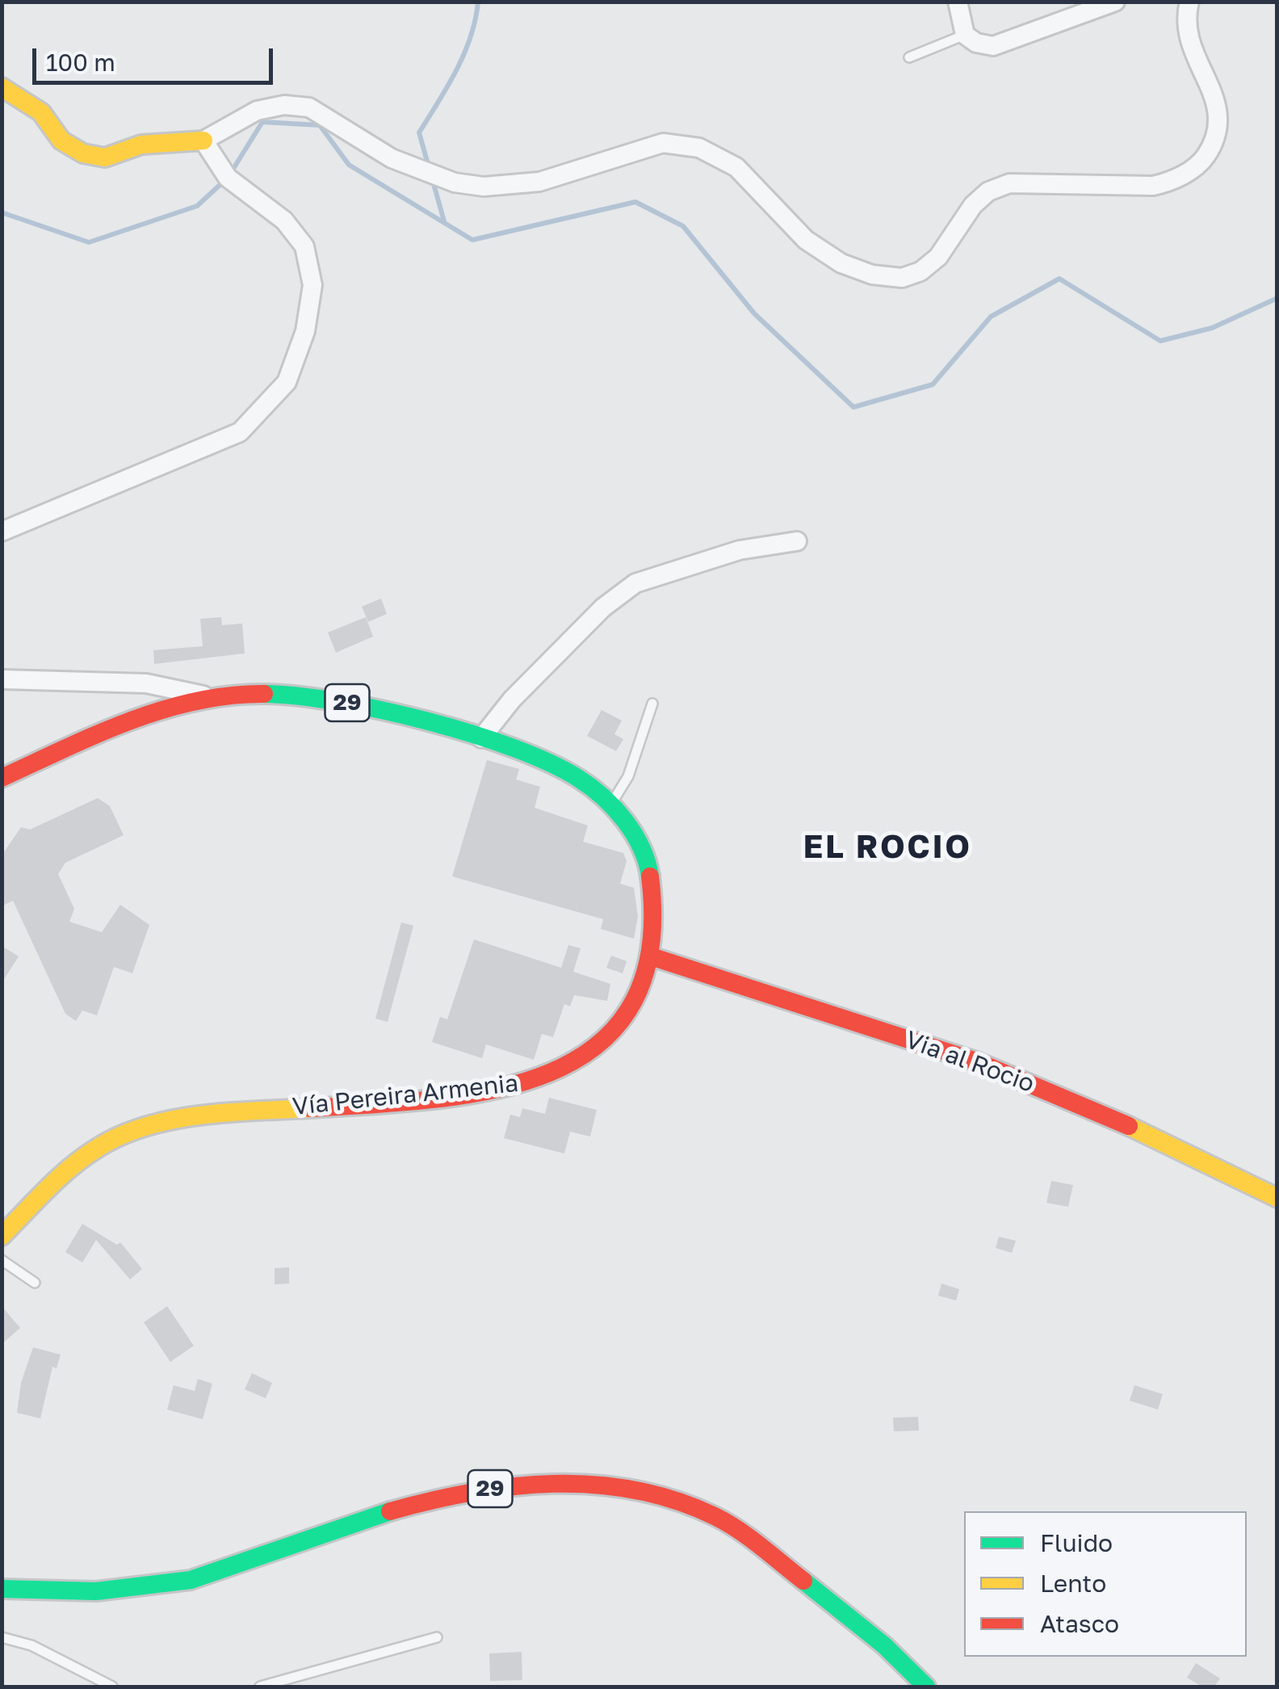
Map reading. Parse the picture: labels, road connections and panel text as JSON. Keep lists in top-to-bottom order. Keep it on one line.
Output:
{"streets":{"main road":["29","Via al Rocio","Vía Pereira Armenia"]},"crossings":[["Via al Rocio","Vía Pereira Armenia"]],"districts":["EL ROCIO"],"legend":["Fluido","Lento","Atasco"],"scale_bar":"100 m"}
